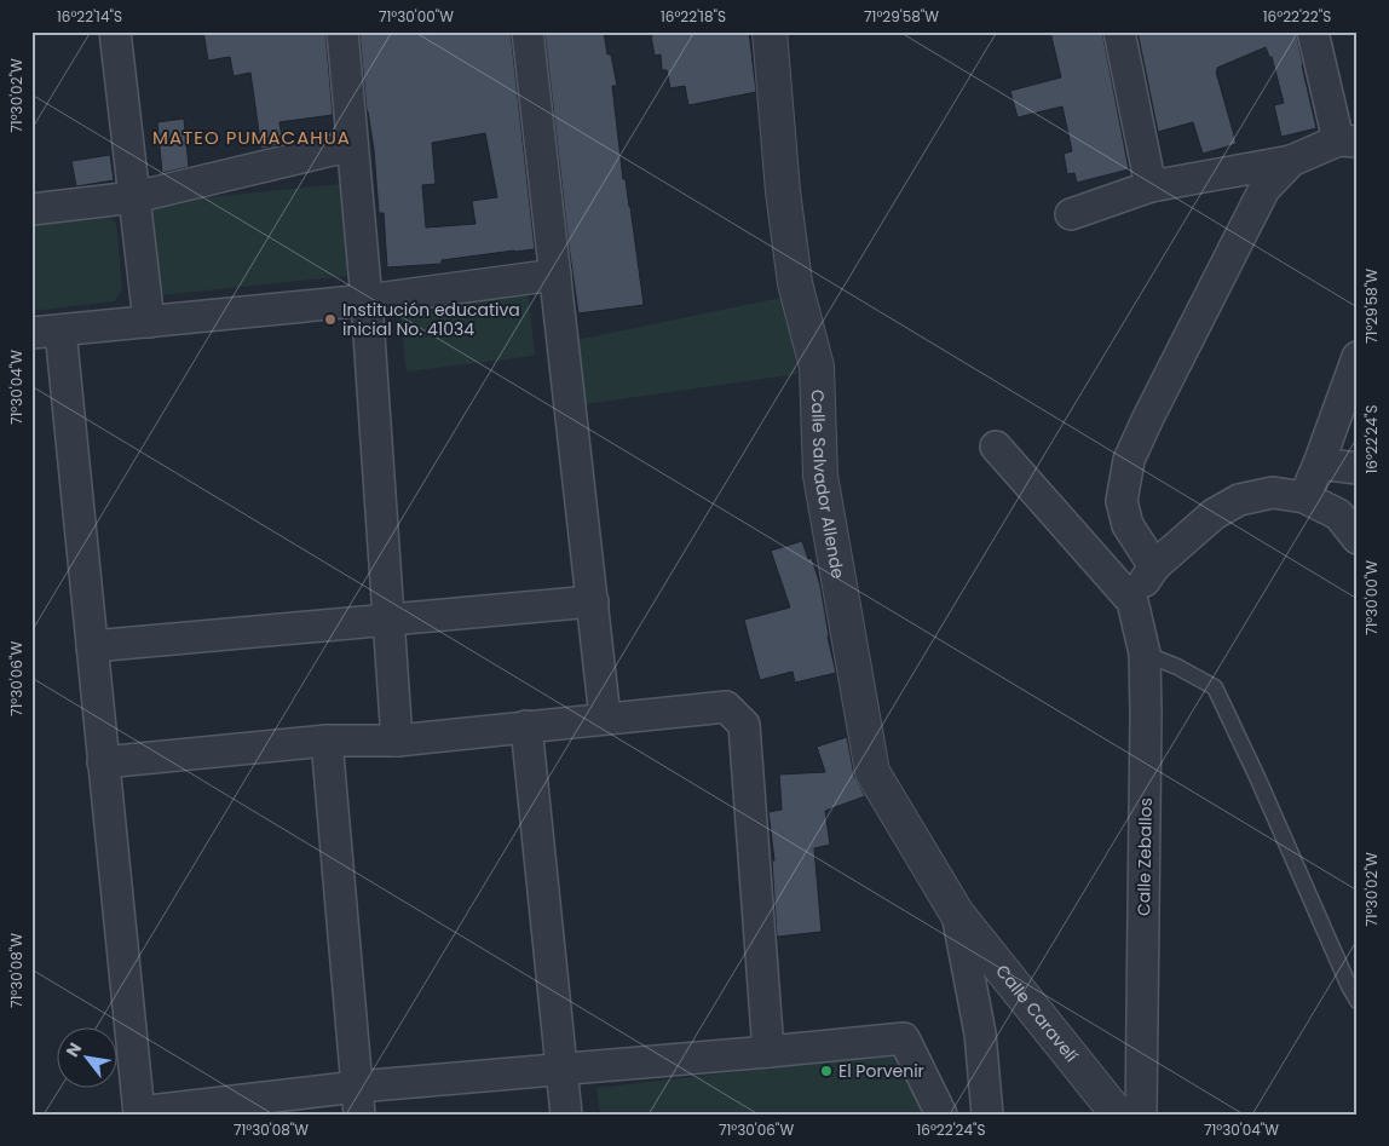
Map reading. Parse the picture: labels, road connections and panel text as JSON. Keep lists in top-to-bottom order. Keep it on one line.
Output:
{"streets":{"street":["Calle Salvador Allende","Calle Zeballos","Calle Caravelí"]},"crossings":[["Calle Salvador Allende","Calle Caravelí"]],"districts":["MATEO PUMACAHUA"],"places":["Institución educativa inicial No. 41034","El Porvenir"],"north":"top left","coordinates":["16°22'14\"S","71°30'00\"W","16°22'18\"S","71°29'58\"W","16°22'22\"S","71°30'02\"W","71°30'04\"W","16°22'24\"S","71°30'06\"W","71°30'08\"W"]}
